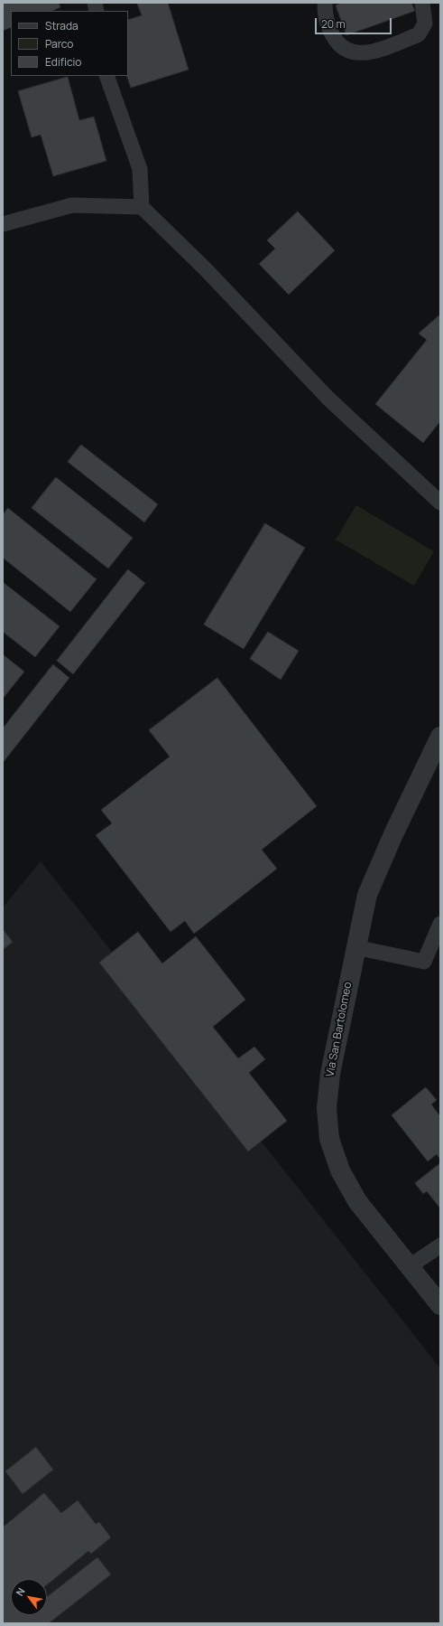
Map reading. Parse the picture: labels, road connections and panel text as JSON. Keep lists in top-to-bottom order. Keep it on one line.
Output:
{"streets":{"street":["Via San Bartolomeo"]},"legend":["Strada","Parco","Edificio"],"scale_bar":"20 m","north":"top left"}
